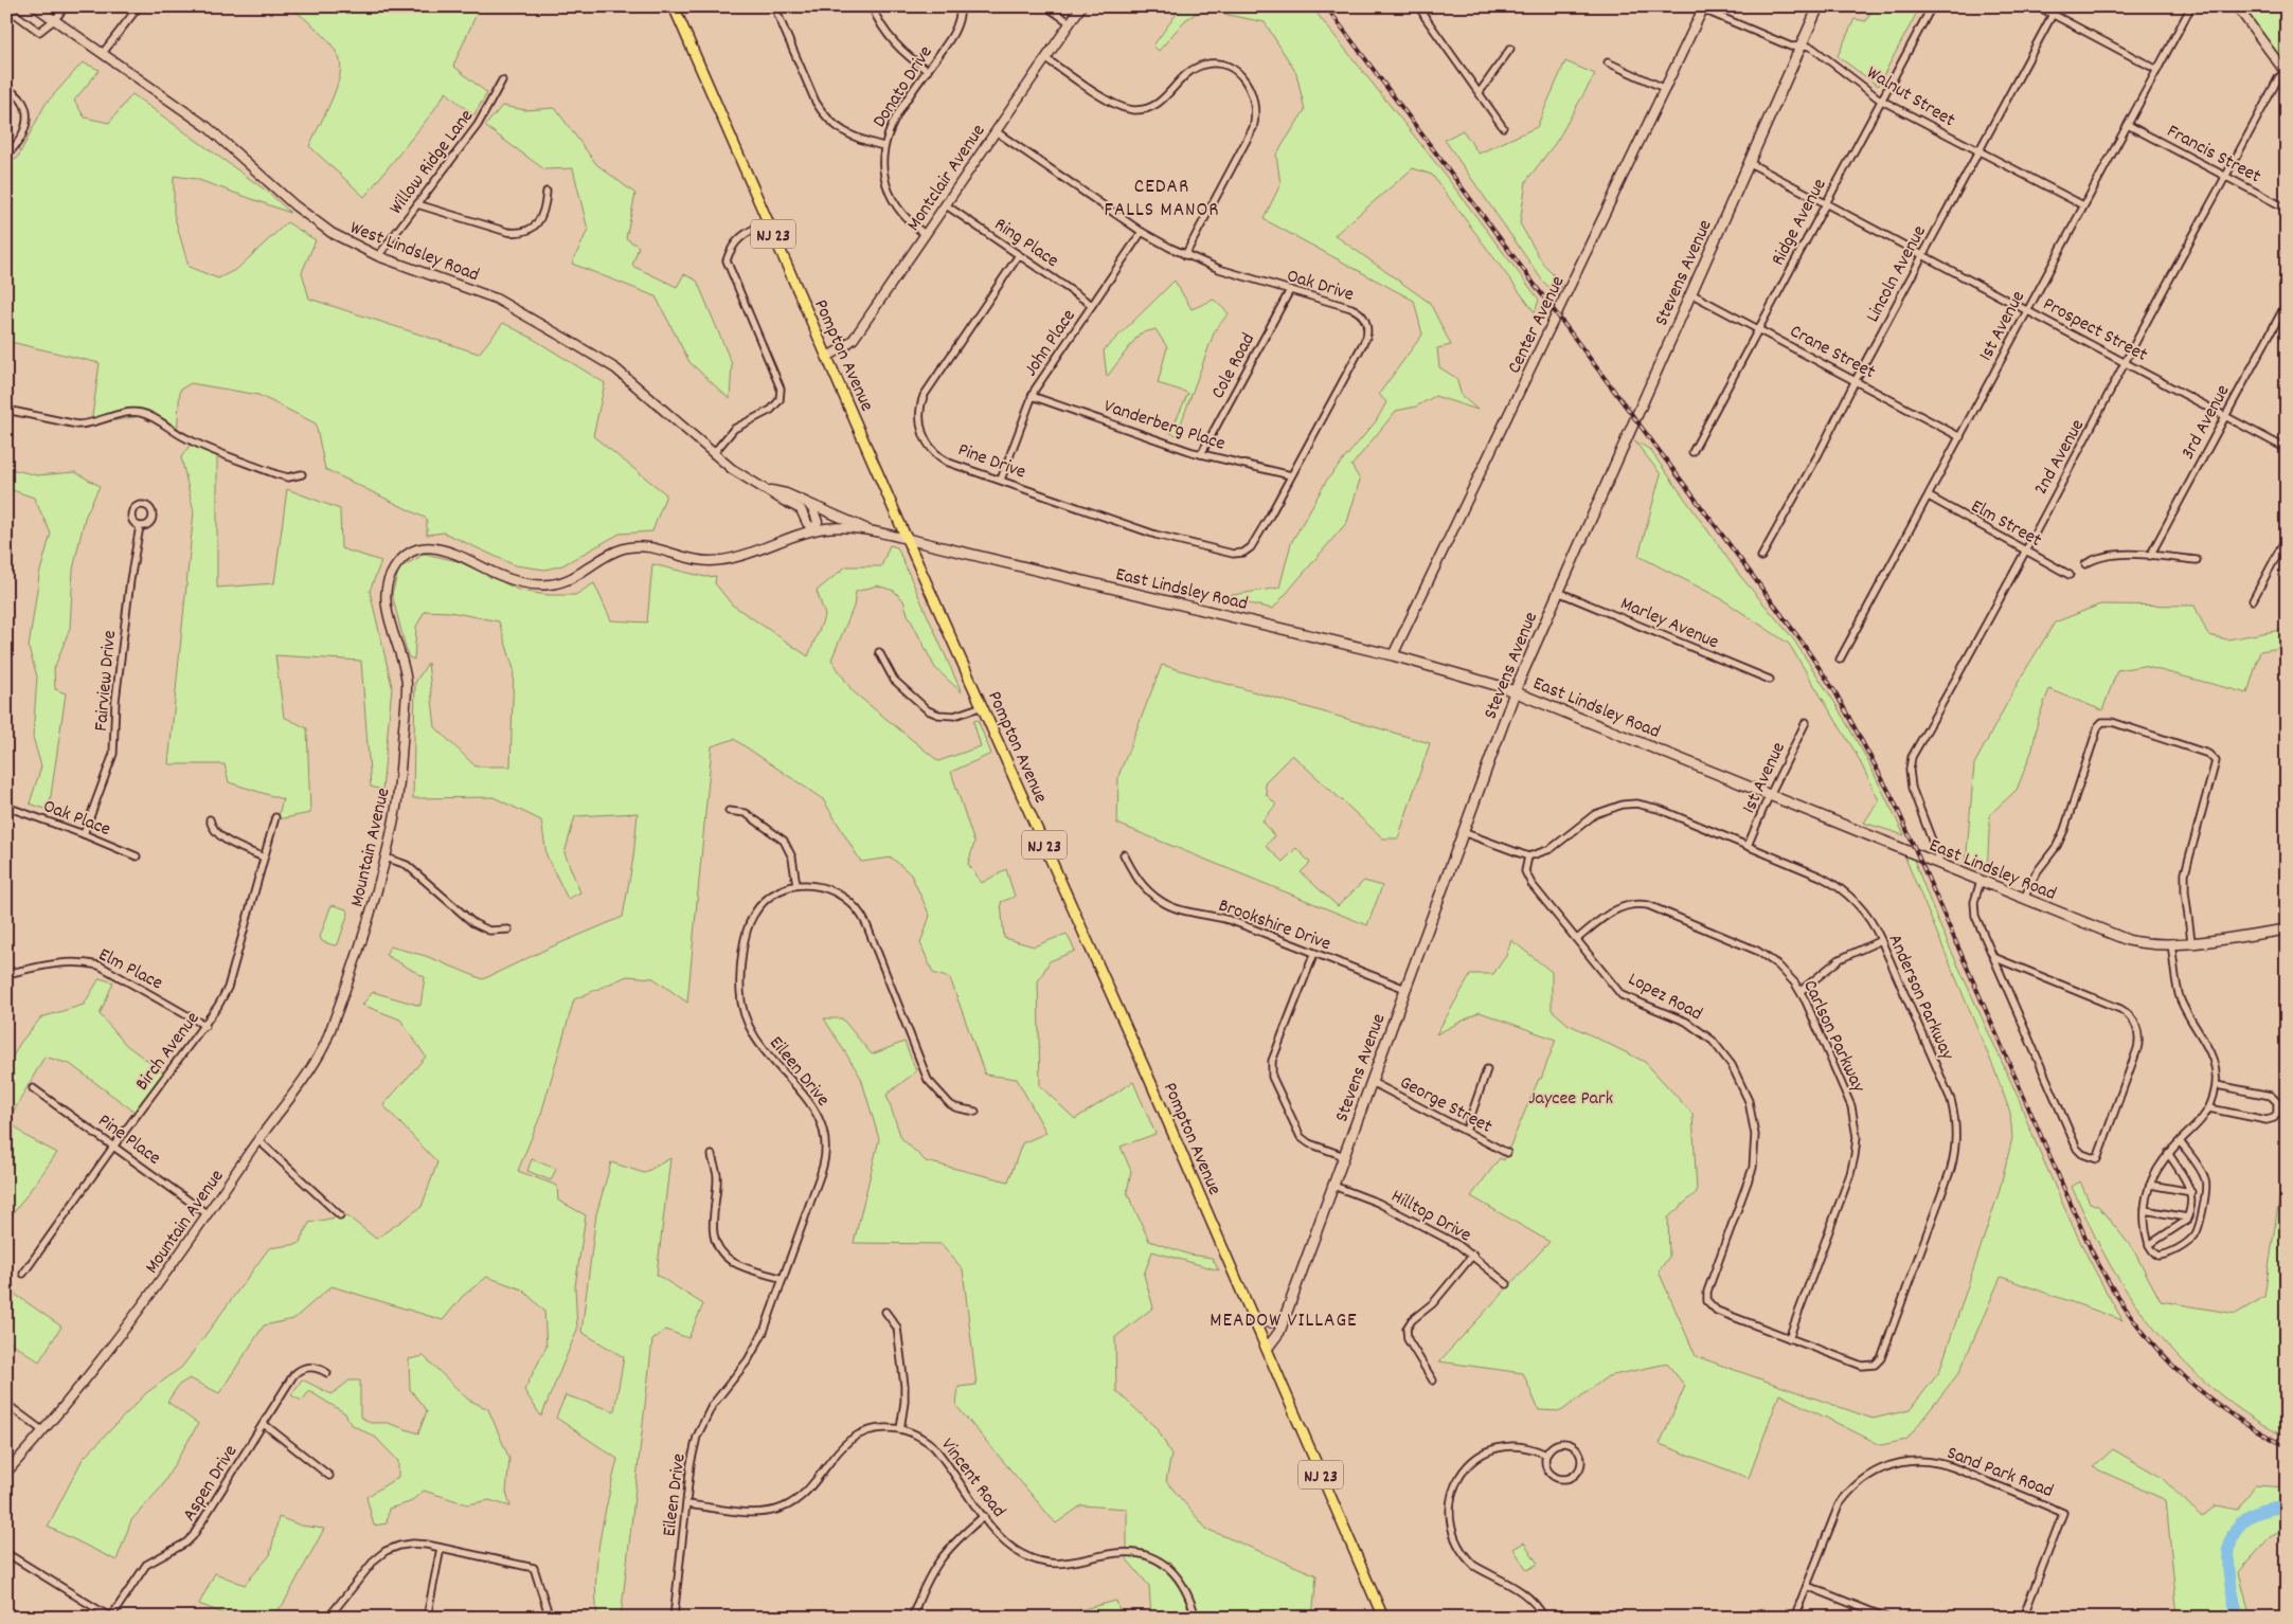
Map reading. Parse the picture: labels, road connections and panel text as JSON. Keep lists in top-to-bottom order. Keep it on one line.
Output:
{"streets":{"main road":["NJ 23","Stevens Avenue","Pompton Avenue","East Lindsley Road"],"street":["Donato Drive","Walnut Street","Francis Street","Willow Ridge Lane","Montclair Avenue","Ridge Avenue","Ring Place","West Lindsley Road","Lincoln Avenue","Oak Drive","Center Avenue","1st Avenue","Prospect Street","John Place","Crane Street","Cole Road","3rd Avenue","Vanderberg Place","2nd Avenue","Pine Drive","Elm Street","Marley Avenue","Fairview Drive","Oak Place","Mountain Avenue","Brookshire Drive","Elm Place","Lopez Road","Anderson Parkway","Carlson Parkway","Birch Avenue","Eileen Drive","George Street","Pine Place","Hilltop Drive","Sand Park Road","Vincent Road","Aspen Drive"]},"crossings":[["Donato Drive","Montclair Avenue"],["Walnut Street","Ridge Avenue"],["Walnut Street","Stevens Avenue"],["Walnut Street","Lincoln Avenue"],["Walnut Street","Center Avenue"],["Walnut Street","1st Avenue"],["Francis Street","1st Avenue"],["Francis Street","2nd Avenue"],["Willow Ridge Lane","West Lindsley Road"],["Montclair Avenue","Ring Place"],["Montclair Avenue","Oak Drive"],["Montclair Avenue","Pompton Avenue"],["Ridge Avenue","Prospect Street"],["Ridge Avenue","Crane Street"],["Ring Place","John Place"],["Ring Place","Pine Drive"],["West Lindsley Road","Mountain Avenue"],["Stevens Avenue","Prospect Street"],["Stevens Avenue","Crane Street"],["Stevens Avenue","Pompton Avenue"],["Stevens Avenue","East Lindsley Road"],["Stevens Avenue","Marley Avenue"],["Stevens Avenue","Brookshire Drive"],["Stevens Avenue","George Street"],["Stevens Avenue","Hilltop Drive"],["Lincoln Avenue","Prospect Street"],["Lincoln Avenue","Crane Street"],["Oak Drive","John Place"],["Oak Drive","Cole Road"],["Oak Drive","Vanderberg Place"],["Oak Drive","Pine Drive"],["Center Avenue","East Lindsley Road"],["1st Avenue","Prospect Street"],["1st Avenue","Crane Street"],["1st Avenue","Elm Street"],["1st Avenue","East Lindsley Road"],["1st Avenue","Anderson Parkway"],["Prospect Street","3rd Avenue"],["Prospect Street","2nd Avenue"],["John Place","Vanderberg Place"],["John Place","Pine Drive"],["Pompton Avenue","East Lindsley Road"],["Cole Road","Vanderberg Place"],["2nd Avenue","Elm Street"],["2nd Avenue","East Lindsley Road"],["Fairview Drive","Oak Place"],["Mountain Avenue","Pine Place"],["Elm Place","Birch Avenue"],["Lopez Road","Anderson Parkway"],["Lopez Road","Carlson Parkway"],["Anderson Parkway","Carlson Parkway"],["Birch Avenue","Pine Place"],["Eileen Drive","Vincent Road"]],"districts":["CEDAR FALLS MANOR","MEADOW VILLAGE"],"parks":["Jaycee Park"]}
